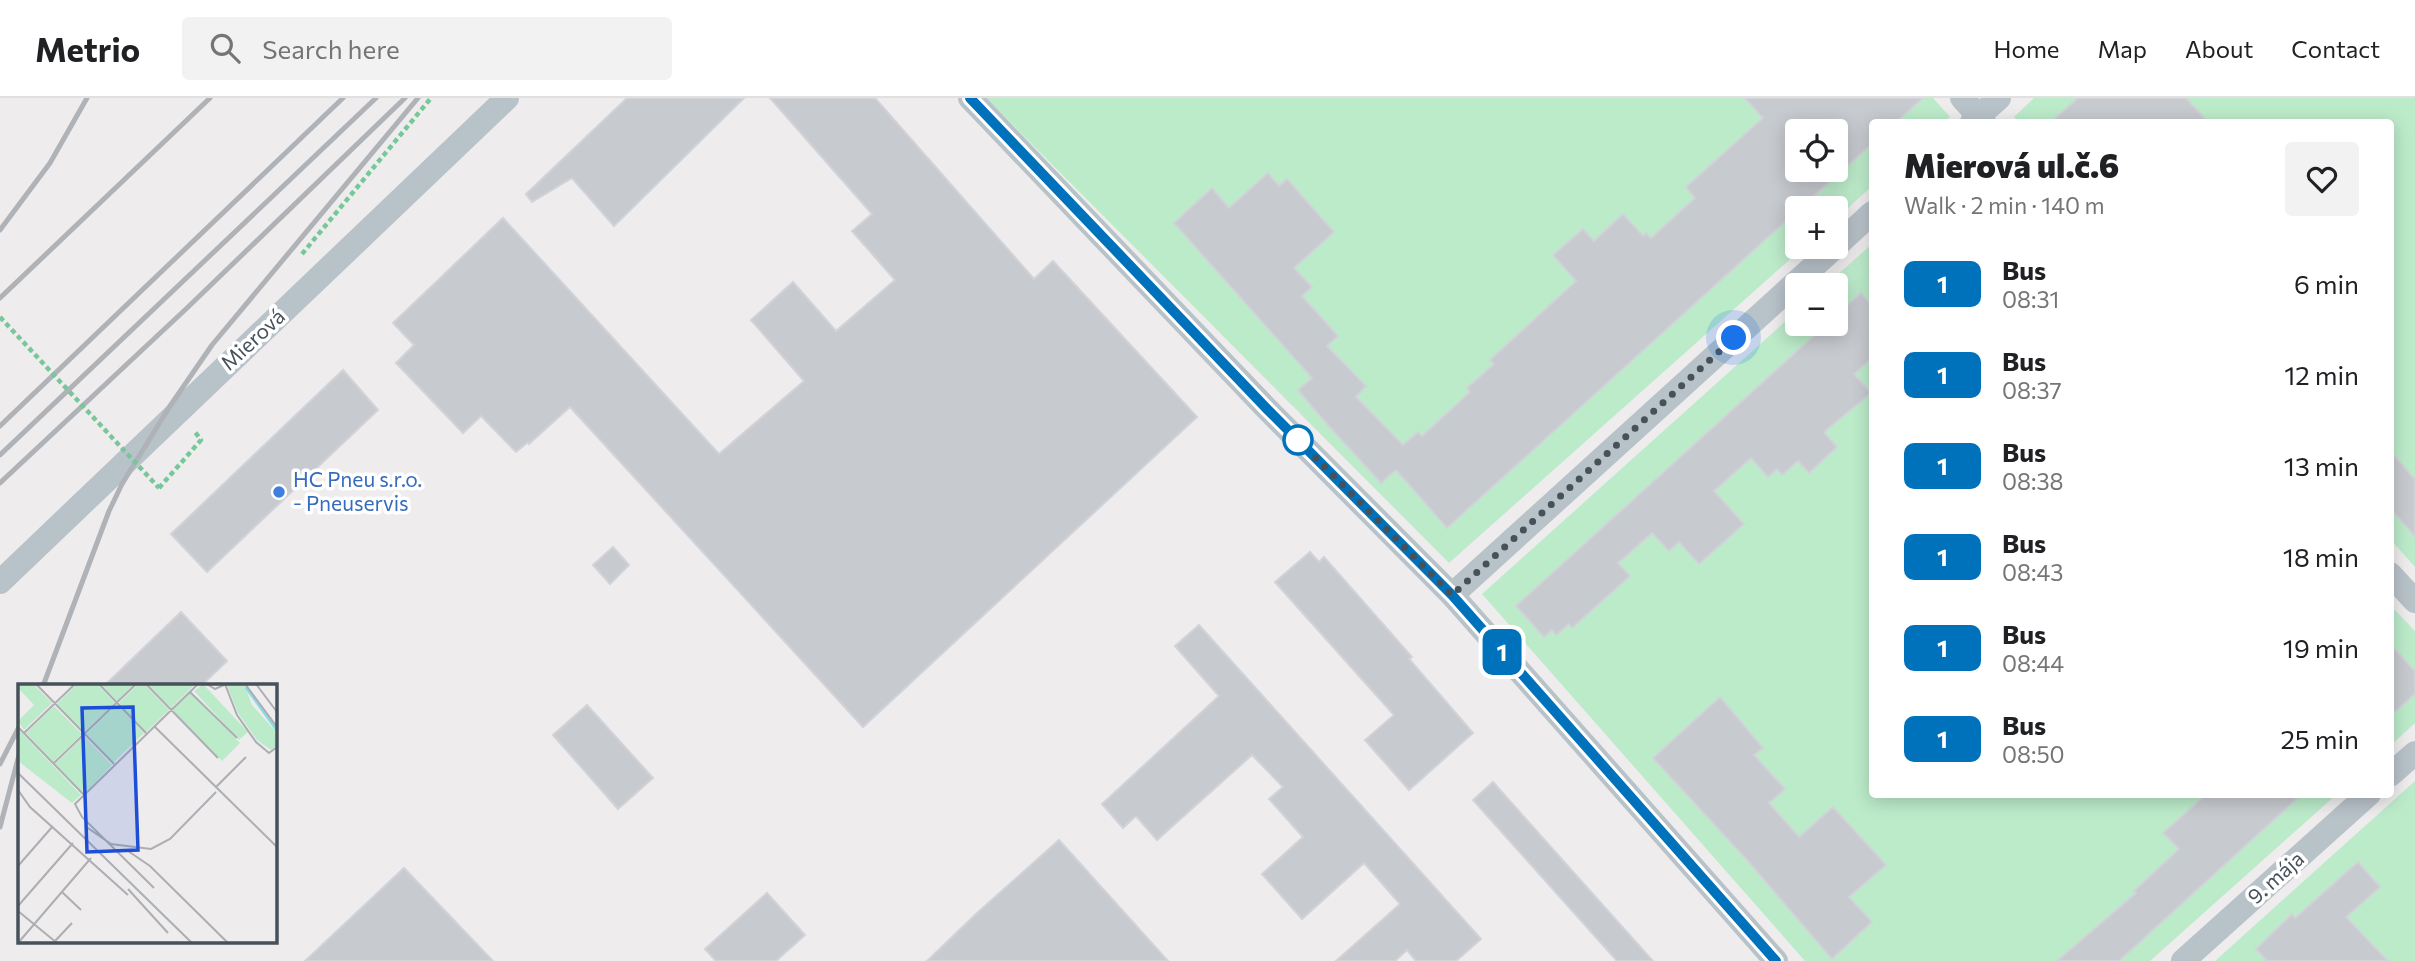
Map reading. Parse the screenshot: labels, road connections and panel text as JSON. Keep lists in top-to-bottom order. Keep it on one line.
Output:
{"streets":{"street":["Mierová","9. mája"]},"places":["HC Pneu s.r.o. - Pneuservis"],"lines":["bus line 1"],"page":{"header":"Metrio","search":"Search here","nav":["Home","Map","About","Contact"],"on_map":"1","map_buttons":["+","−"],"heading":["Mierová ul.č.6","Walk · 2 min · 140 m"],"list":[{"mark":"1","name":"Bus","note":"08:31","value":"6 min"},{"mark":"1","name":"Bus","note":"08:37","value":"12 min"},{"mark":"1","name":"Bus","note":"08:38","value":"13 min"},{"mark":"1","name":"Bus","note":"08:43","value":"18 min"},{"mark":"1","name":"Bus","note":"08:44","value":"19 min"},{"mark":"1","name":"Bus","note":"08:50","value":"25 min"}]}}
